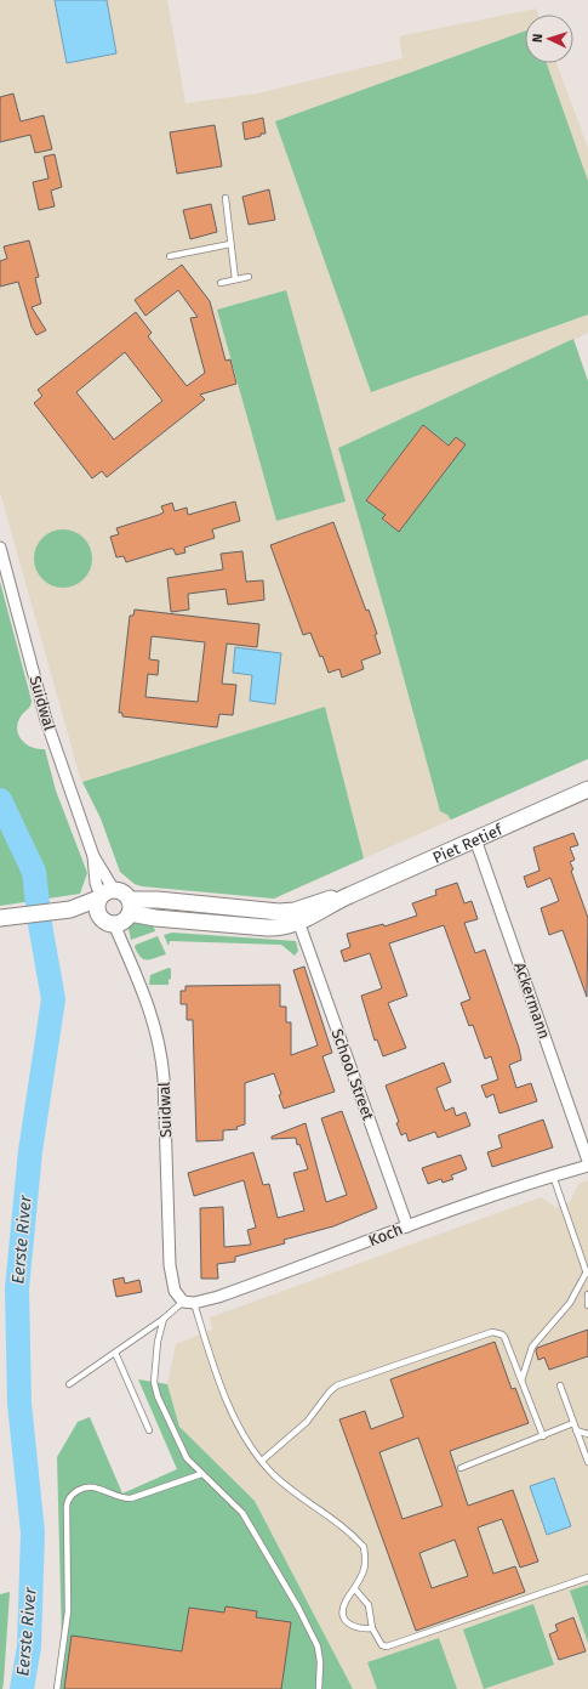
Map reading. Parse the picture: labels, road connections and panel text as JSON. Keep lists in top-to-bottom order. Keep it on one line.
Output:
{"streets":{"street":["Suidwal","Piet Retief","Ackermann","School Street","Koch"]},"crossings":[["Suidwal","Piet Retief"],["Suidwal","Koch"],["Piet Retief","Ackermann"],["Piet Retief","School Street"],["School Street","Koch"]],"water":["Eerste River"],"north":"left"}
